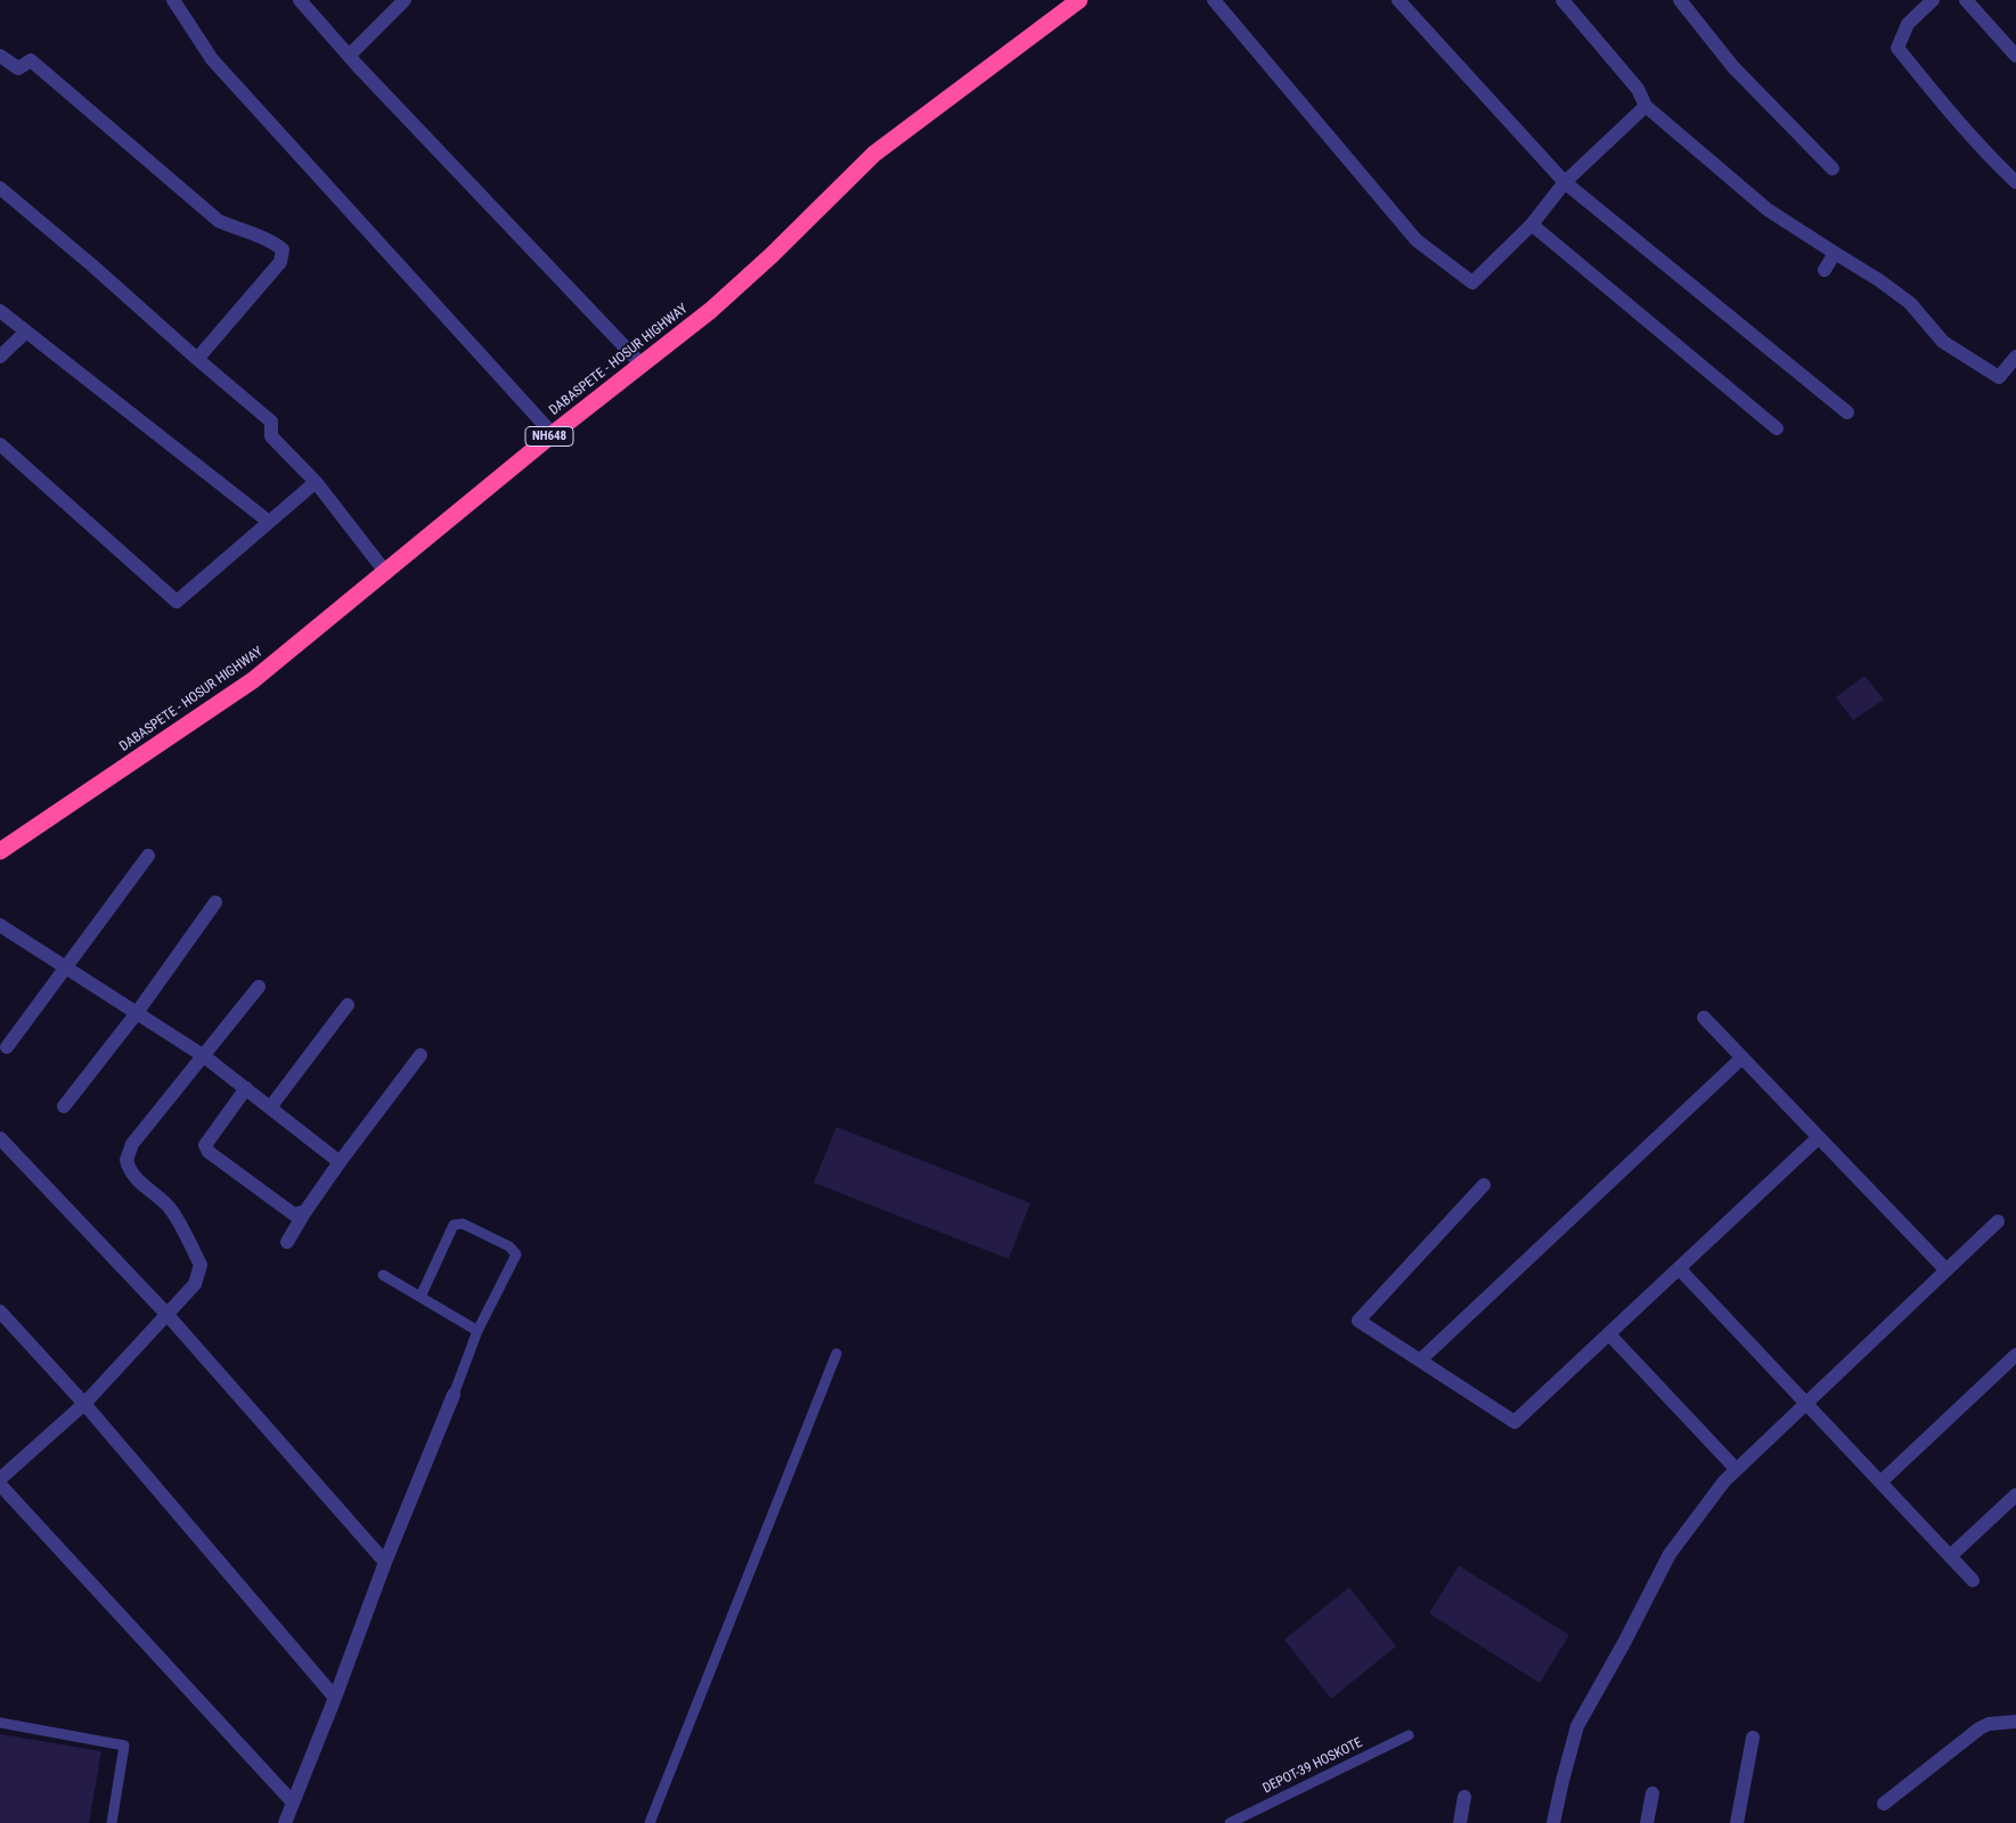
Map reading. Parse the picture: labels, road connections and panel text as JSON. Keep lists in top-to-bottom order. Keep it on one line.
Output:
{"streets":{"highway":["DABASPETE - HOSUR HIGHWAY","NH648"],"lane":["DEPOT-39 HOSKOTE"]}}
